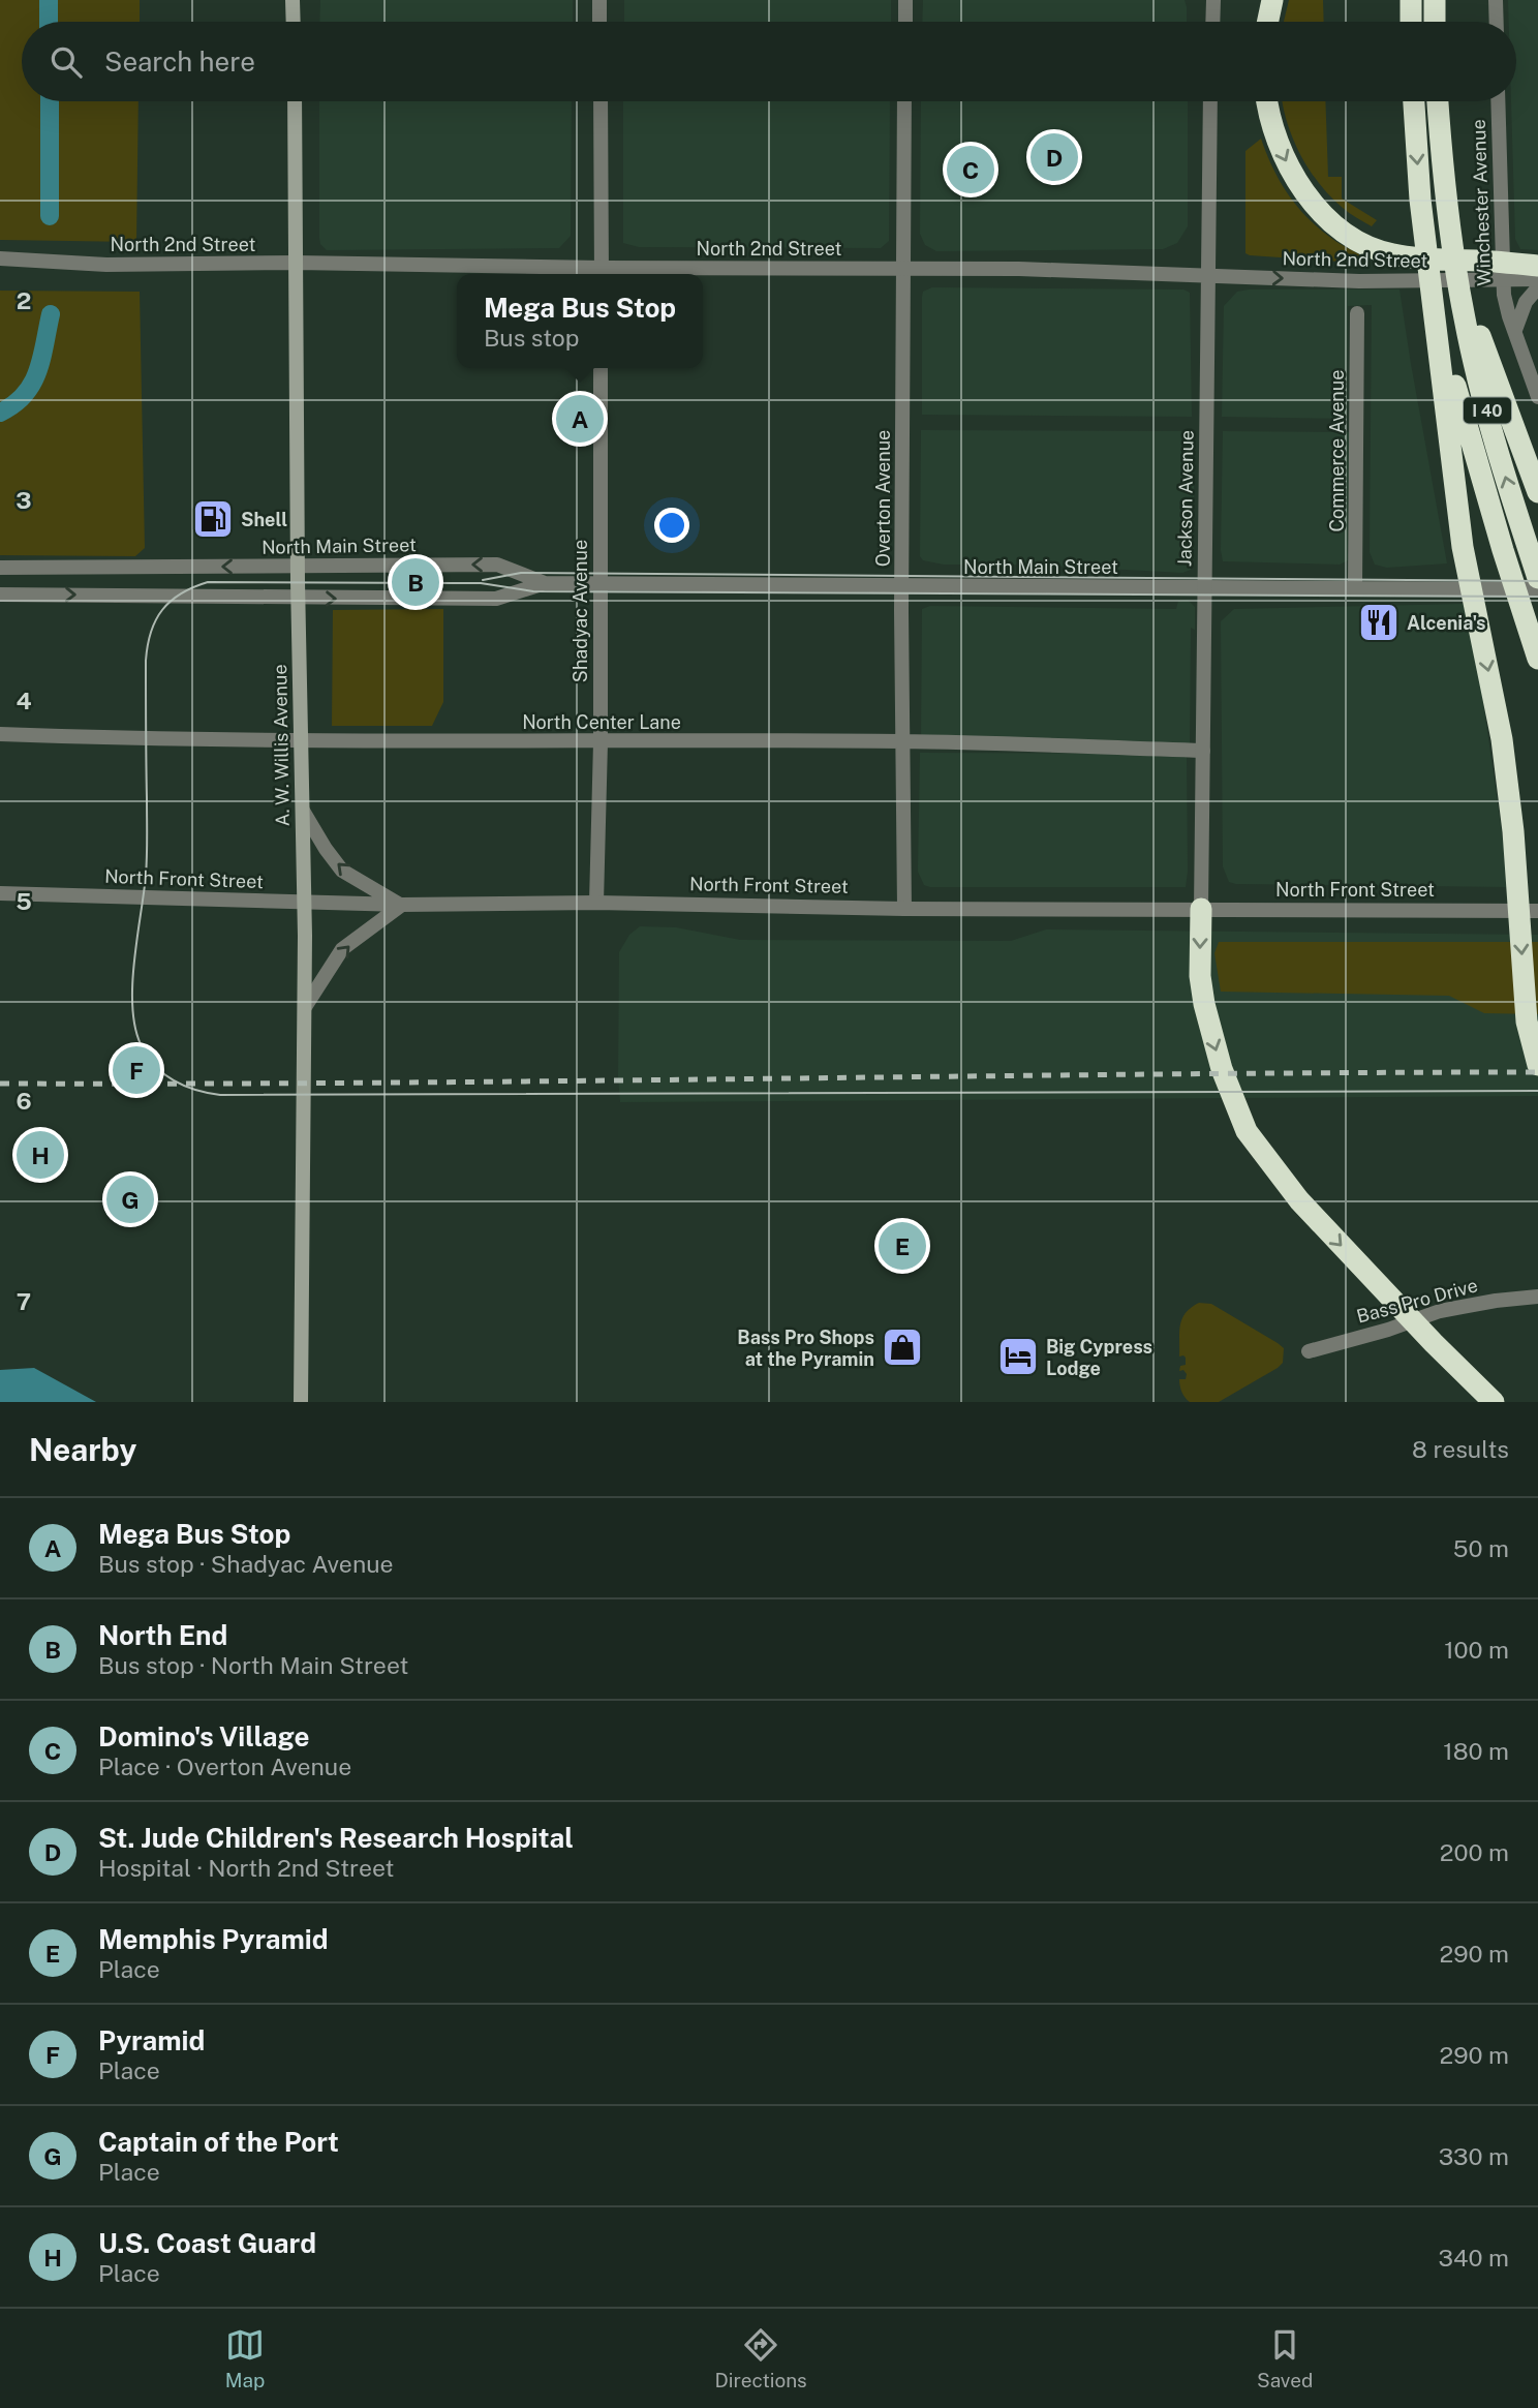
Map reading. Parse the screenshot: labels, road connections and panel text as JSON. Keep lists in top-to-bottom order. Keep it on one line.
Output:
{"streets":{"highway":["I 40"],"main road":["A. W. Willis Avenue"],"street":["Winchester Avenue","North 2nd Street","Commerce Avenue","Overton Avenue","Jackson Avenue","North Main Street","Shadyac Avenue","North Center Lane","North Front Street","Bass Pro Drive"]},"crossings":[["Winchester Avenue","North 2nd Street"],["North 2nd Street","Overton Avenue"],["North 2nd Street","Jackson Avenue"],["North 2nd Street","A. W. Willis Avenue"],["Commerce Avenue","North Main Street"],["Overton Avenue","North Main Street"],["Overton Avenue","North Center Lane"],["Overton Avenue","North Front Street"],["Jackson Avenue","North Main Street"],["Jackson Avenue","North Center Lane"],["Jackson Avenue","North Front Street"],["North Main Street","Shadyac Avenue"],["North Main Street","A. W. Willis Avenue"],["Shadyac Avenue","North Center Lane"],["Shadyac Avenue","North Front Street"],["North Center Lane","A. W. Willis Avenue"],["A. W. Willis Avenue","North Front Street"]],"places":{"fuel station":["Shell"],"restaurant":["Alcenia's"],"shop":["Bass Pro Shops at the Pyramin"],"hotel":["Big Cypress Lodge"]},"page":{"search":"Search here","pins":["D","C","A","B","F","H","G","E"],"popup":["Mega Bus Stop","Bus stop"],"heading":["Nearby","8 results"],"list":[{"mark":"A","name":"Mega Bus Stop","note":"Bus stop · Shadyac Avenue","value":"50 m"},{"mark":"B","name":"North End","note":"Bus stop · North Main Street","value":"100 m"},{"mark":"C","name":"Domino's Village","note":"Place · Overton Avenue","value":"180 m"},{"mark":"D","name":"St. Jude Children's Research Hospital","note":"Hospital · North 2nd Street","value":"200 m"},{"mark":"E","name":"Memphis Pyramid","note":"Place","value":"290 m"},{"mark":"F","name":"Pyramid","note":"Place","value":"290 m"},{"mark":"G","name":"Captain of the Port","note":"Place","value":"330 m"},{"mark":"H","name":"U.S. Coast Guard","note":"Place","value":"340 m"}],"nav":["Map","Directions","Saved"]},"grid":{"rows":["2","3","4","5","6","7"]}}
